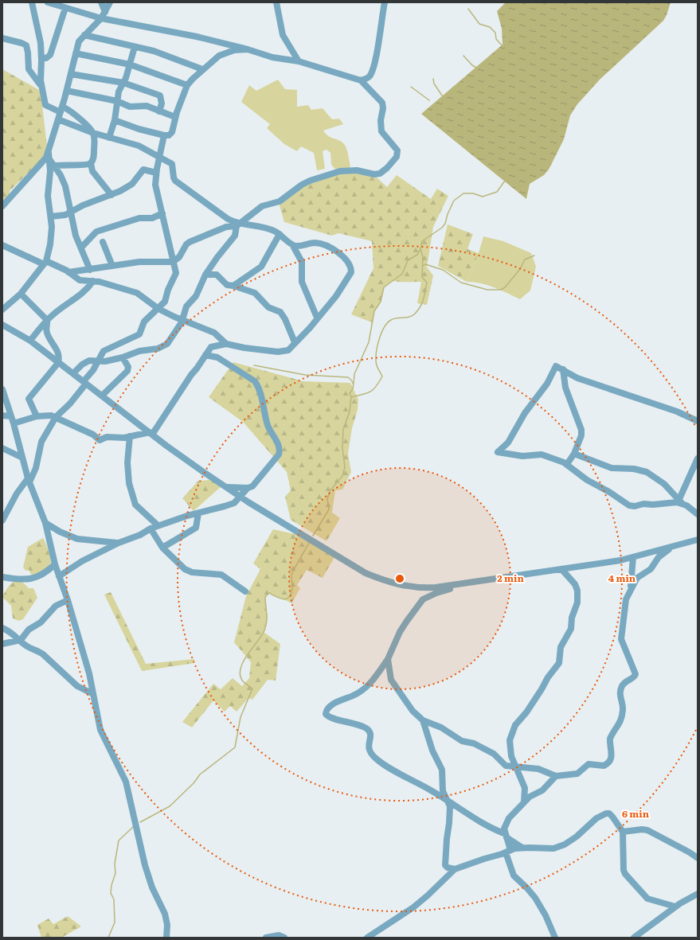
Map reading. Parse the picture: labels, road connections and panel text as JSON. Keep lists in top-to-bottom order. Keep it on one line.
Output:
{"rings":["2 min","4 min","6 min"]}
